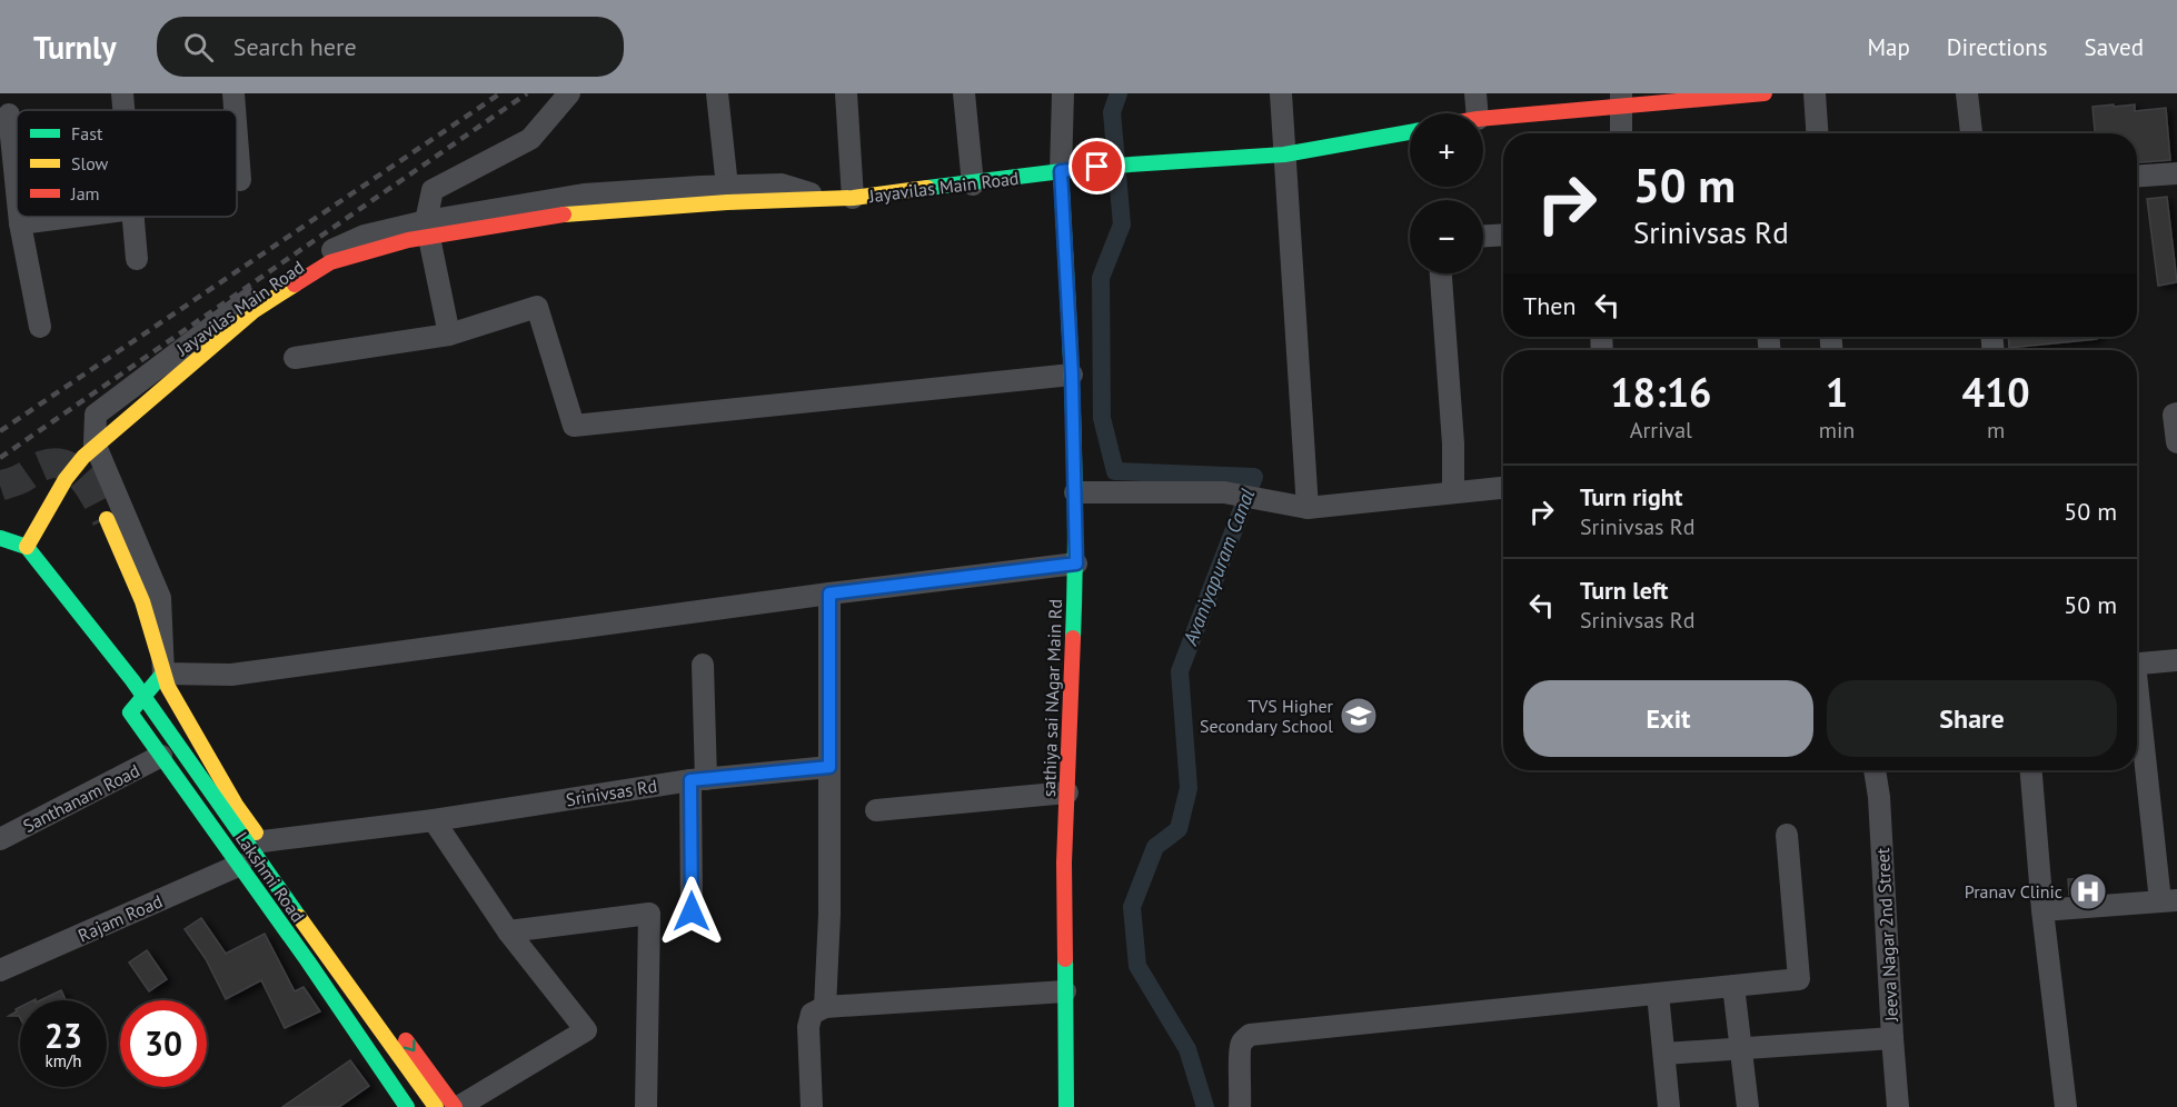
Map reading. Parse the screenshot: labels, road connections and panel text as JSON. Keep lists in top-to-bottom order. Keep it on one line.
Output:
{"streets":{"street":["Jayavilas Main Road","sathiya sai NAgar Main Rd","Srinivsas Rd","Santhanam Road","Lakshmi Road","Rajam Road","Jeeva Nagar 2nd Street"]},"crossings":[["Jayavilas Main Road","sathiya sai NAgar Main Rd"],["Jayavilas Main Road","Lakshmi Road"],["Srinivsas Rd","Lakshmi Road"],["Santhanam Road","Lakshmi Road"],["Lakshmi Road","Rajam Road"]],"water":["Avaniyapuram Canal"],"places":{"school or university":["TVS Higher Secondary School"],"hospital":["Pranav Clinic"]},"legend":["Fast","Slow","Jam"],"page":{"header":"Turnly","search":"Search here","nav":["Map","Directions","Saved"],"map_buttons":["+","−"],"turn":["50 m","Srinivsas Rd"],"then":"Then","eta":["18:16","Arrival","1","min","410","m"],"list":[{"name":"Turn right","note":"Srinivsas Rd","value":"50 m"},{"name":"Turn left","note":"Srinivsas Rd","value":"50 m"}],"buttons":["Exit","Share"],"speed":"23 km/h","limit":"30"}}
